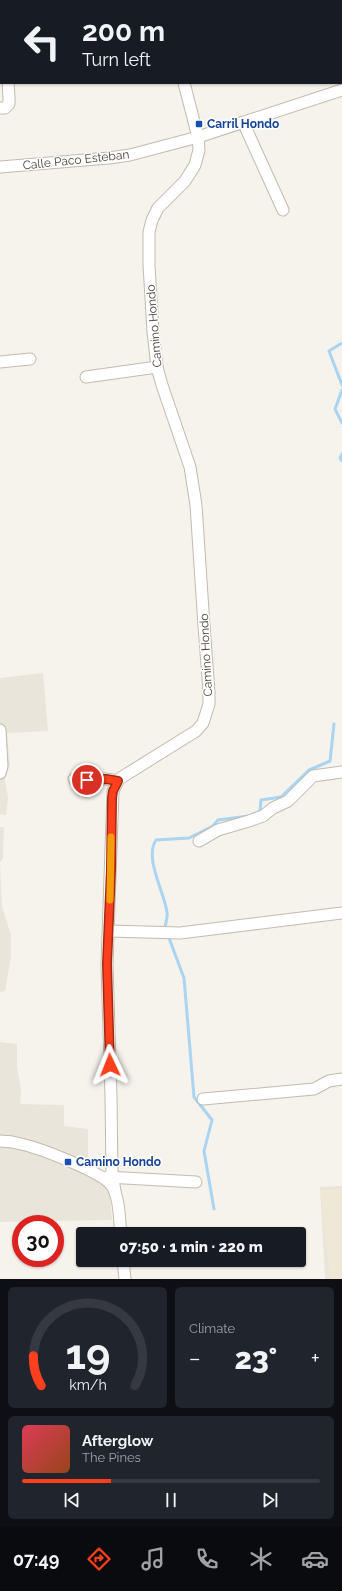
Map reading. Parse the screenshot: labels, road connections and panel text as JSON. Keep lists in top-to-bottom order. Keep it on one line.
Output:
{"streets":{"street":["Calle Paco Esteban","Camino Hondo"]},"crossings":[["Calle Paco Esteban","Camino Hondo"]],"places":{"transit":["Carril Hondo","Camino Hondo"]},"page":{"turn":["200 m","Turn left"],"limit":"30","trip":"07:50 · 1 min · 220 m","tile":"Climate","heat":["−","23°","+"],"song":["Afterglow","The Pines"],"tabs":"07:49","gauge":["19","km/h"]}}
